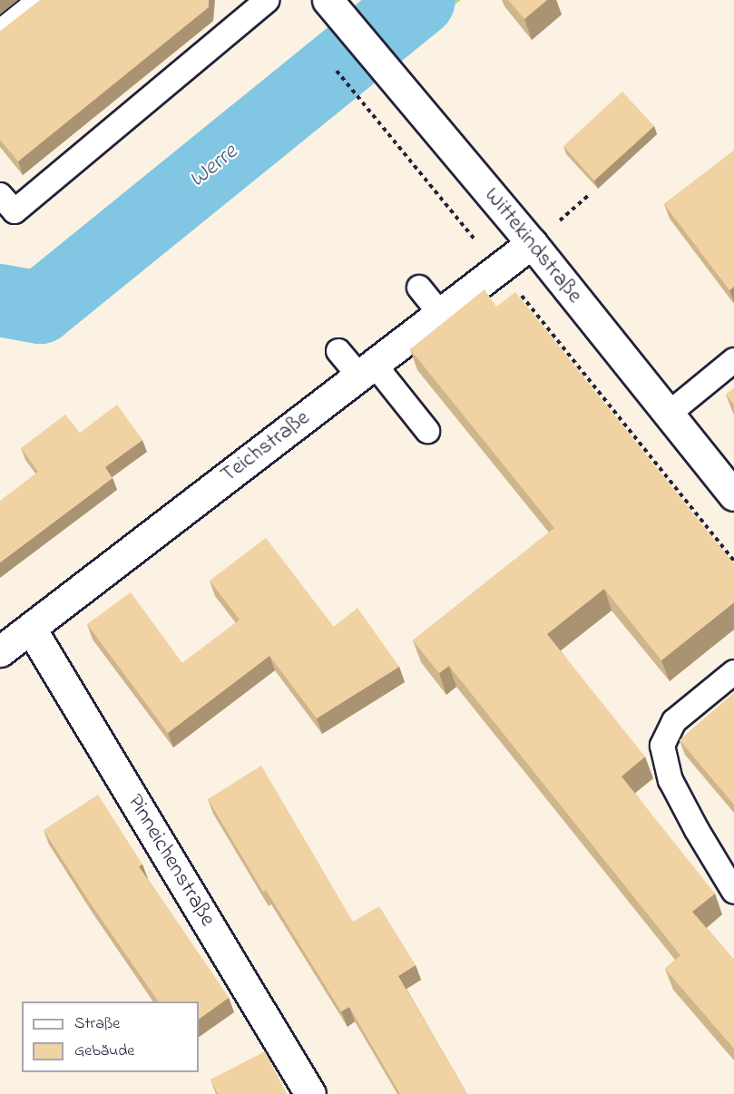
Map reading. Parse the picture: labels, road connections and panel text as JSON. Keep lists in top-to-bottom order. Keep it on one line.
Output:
{"streets":{"street":["Wittekindstraße","Teichstraße","Pinneichenstraße"]},"crossings":[["Wittekindstraße","Teichstraße"],["Teichstraße","Pinneichenstraße"]],"water":["Werre"],"legend":["Straße","Gebäude"]}
